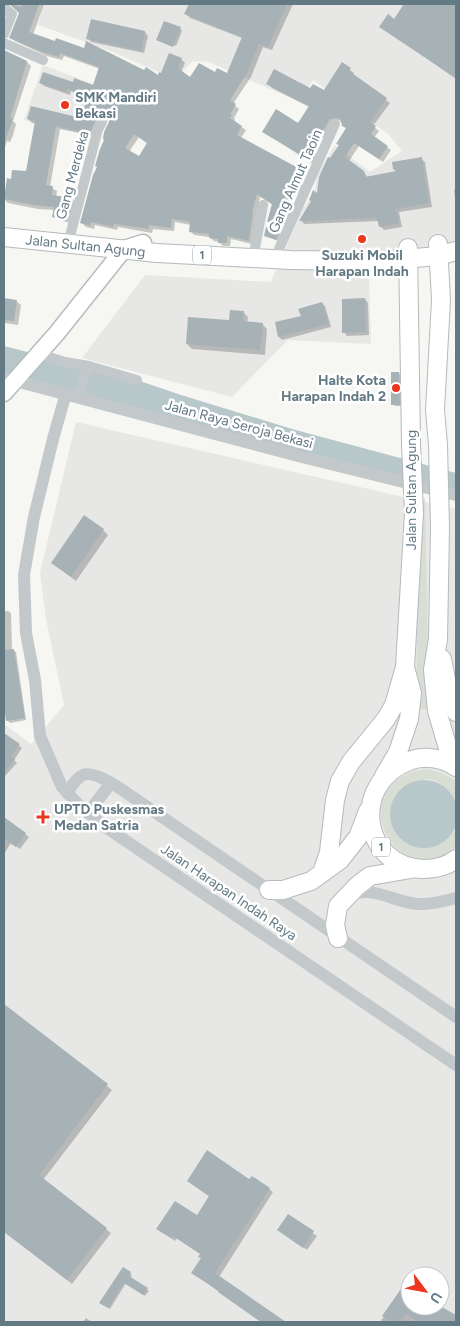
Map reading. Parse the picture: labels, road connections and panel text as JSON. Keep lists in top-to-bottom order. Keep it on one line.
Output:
{"streets":{"highway":["Jalan Sultan Agung","1"],"street":["Gang Merdeka","Gang Almut Taoin","Jalan Raya Seroja Bekasi","Jalan Harapan Indah Raya"]},"crossings":[["Gang Merdeka","Jalan Sultan Agung"],["Gang Almut Taoin","Jalan Sultan Agung"],["Jalan Sultan Agung","1"],["Jalan Raya Seroja Bekasi","Jalan Harapan Indah Raya"]],"places":{"other":["SMK Mandiri Bekasi","Suzuki Mobil Harapan Indah","Halte Kota Harapan Indah 2"],"health":["UPTD Puskesmas Medan Satria"]},"north":"bottom right"}
